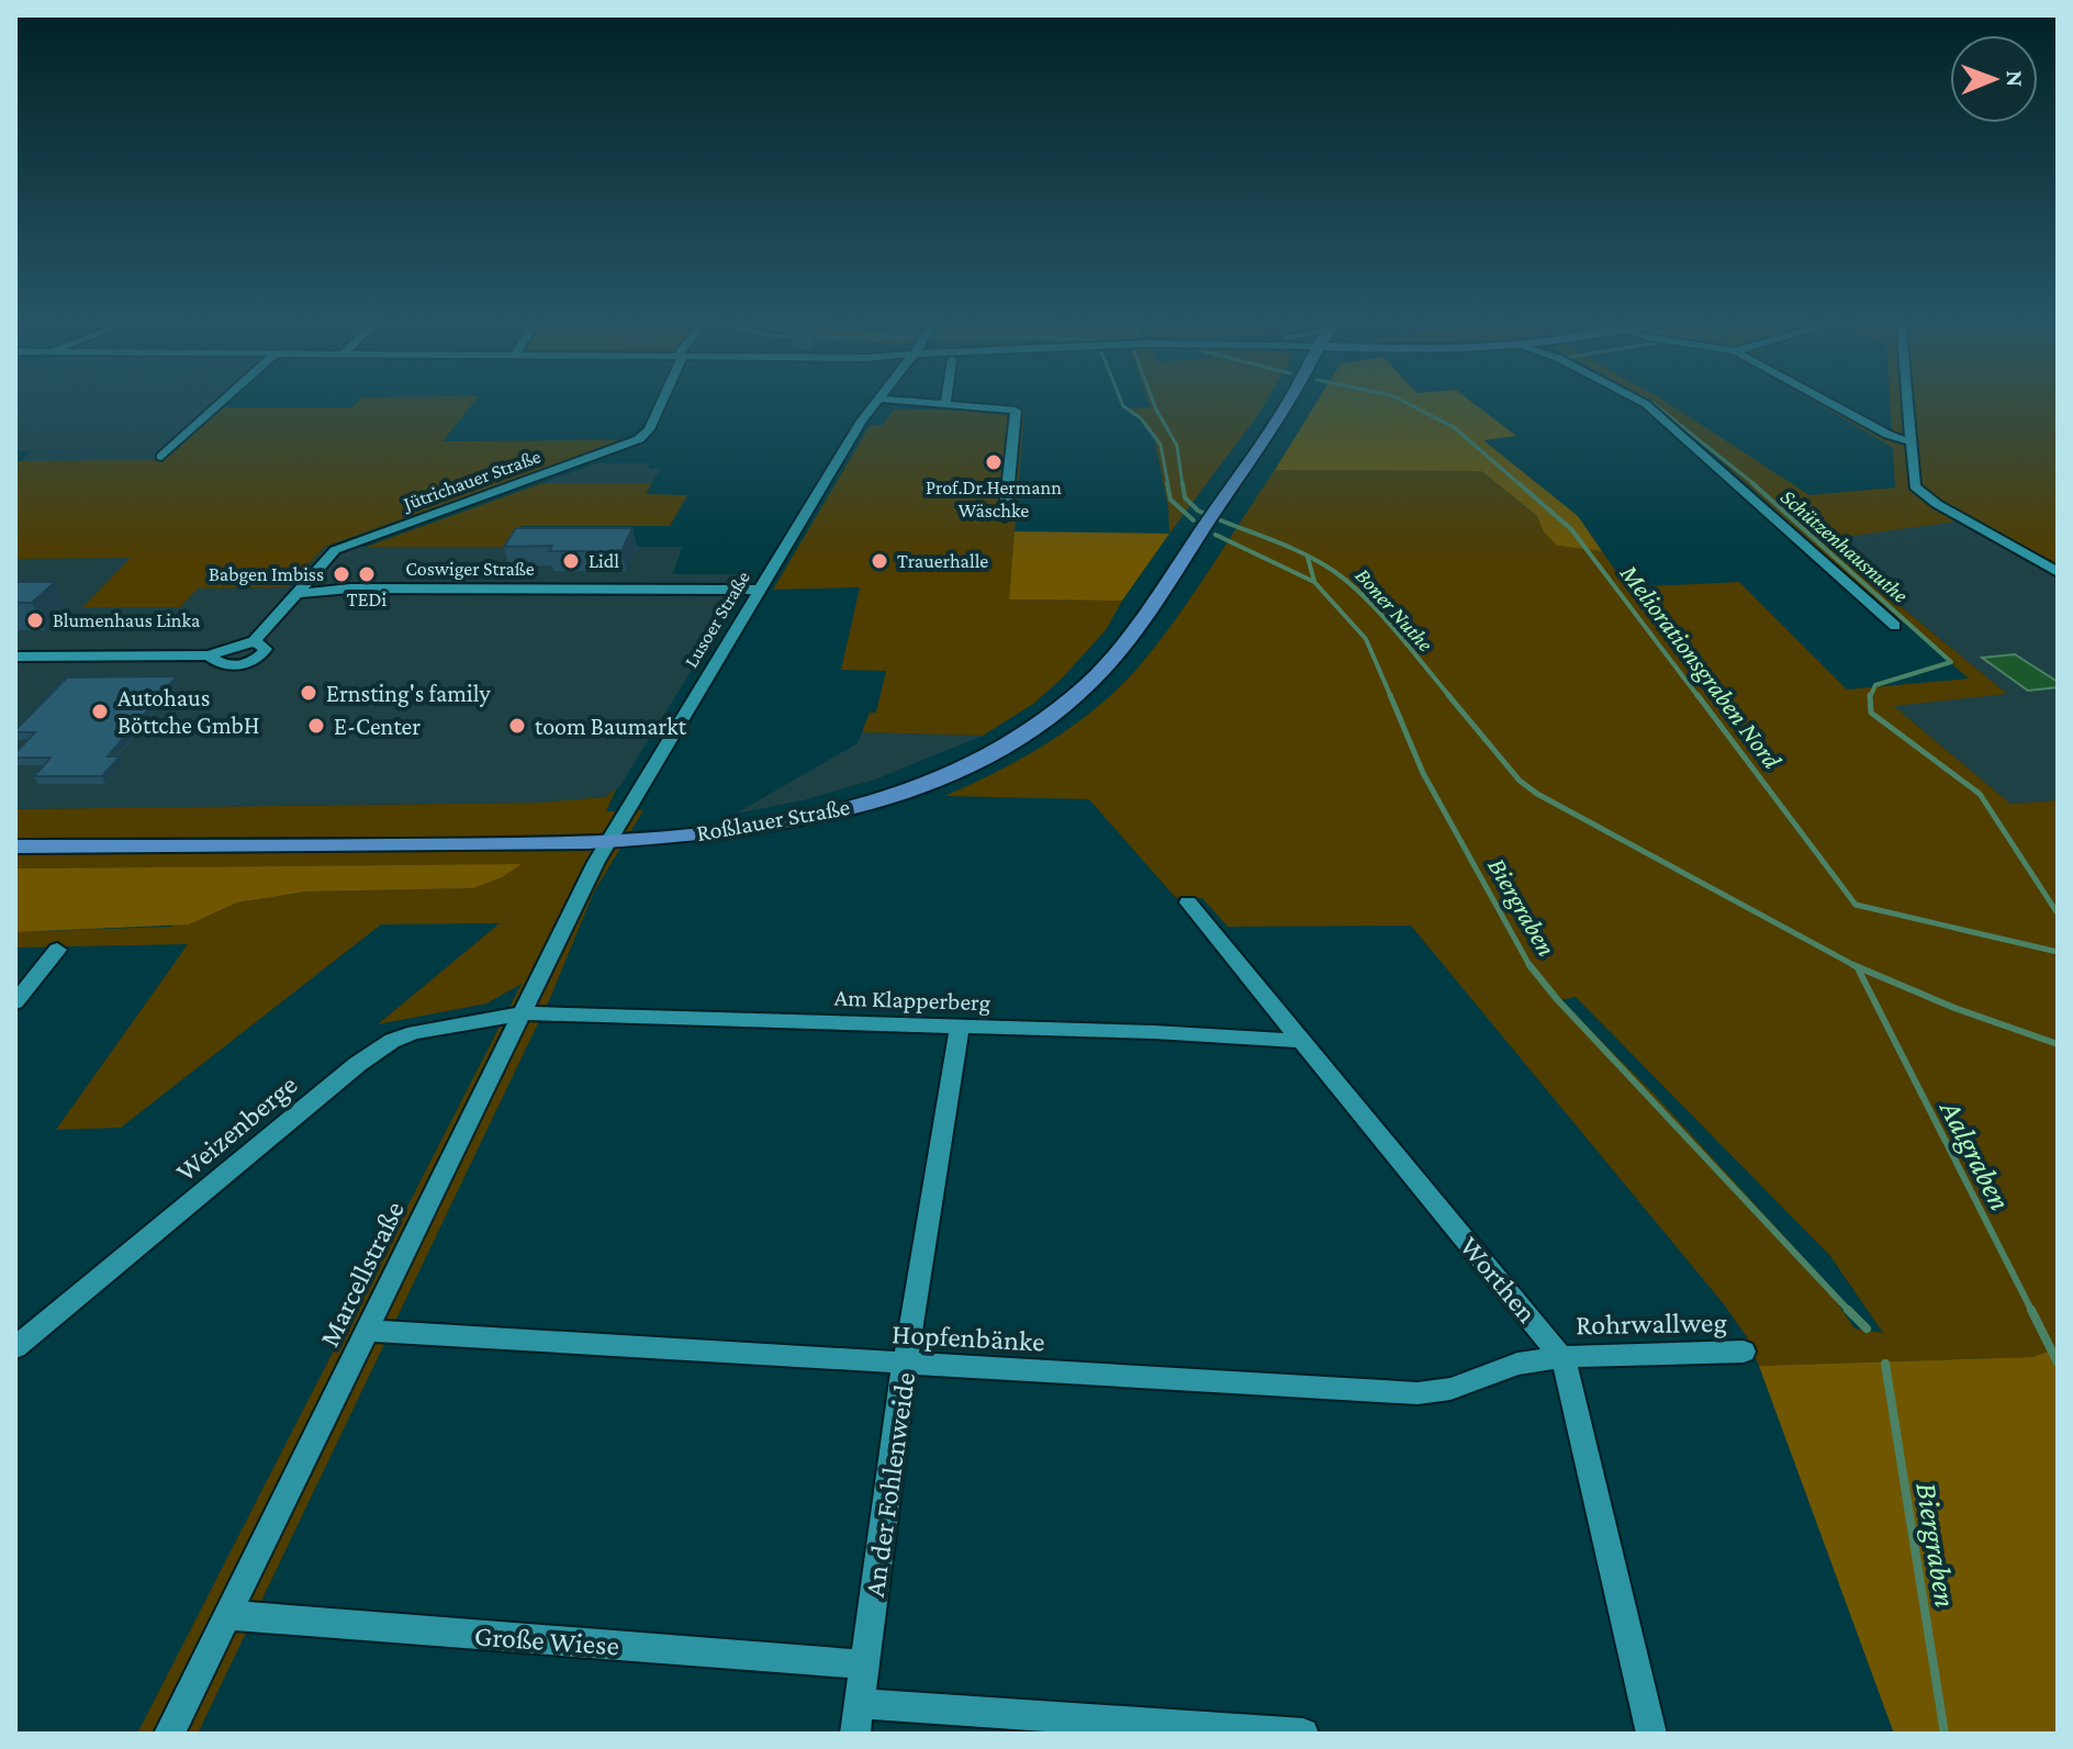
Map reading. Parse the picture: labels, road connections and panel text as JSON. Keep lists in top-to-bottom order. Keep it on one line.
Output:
{"streets":{"main road":["Roßlauer Straße"],"street":["Jütrichauer Straße","Coswiger Straße","Lusoer Straße","Am Klapperberg","Weizenberge","Marcellstraße","Worthen","Rohrwallweg","Hopfenbänke","An der Fohlenweide","Große Wiese"]},"crossings":[["Jütrichauer Straße","Coswiger Straße"],["Coswiger Straße","Lusoer Straße"],["Lusoer Straße","Roßlauer Straße"],["Lusoer Straße","Marcellstraße"],["Roßlauer Straße","Marcellstraße"],["Am Klapperberg","Weizenberge"],["Am Klapperberg","Marcellstraße"],["Am Klapperberg","Worthen"],["Am Klapperberg","An der Fohlenweide"],["Weizenberge","Marcellstraße"],["Marcellstraße","Hopfenbänke"],["Marcellstraße","Große Wiese"],["Worthen","Rohrwallweg"],["Worthen","Hopfenbänke"],["Rohrwallweg","Hopfenbänke"],["Hopfenbänke","An der Fohlenweide"],["An der Fohlenweide","Große Wiese"]],"water":["Schützenhausnuthe","Boner Nuthe","Meliorationsgraben Nord","Biergraben","Aalgraben"],"places":["Prof.Dr.Hermann Wäschke","Lidl","Trauerhalle","Babgen Imbiss","TEDi","Blumenhaus Linka","Ernsting's family","Autohaus Böttche GmbH","E-Center","toom Baumarkt"],"north":"right"}
